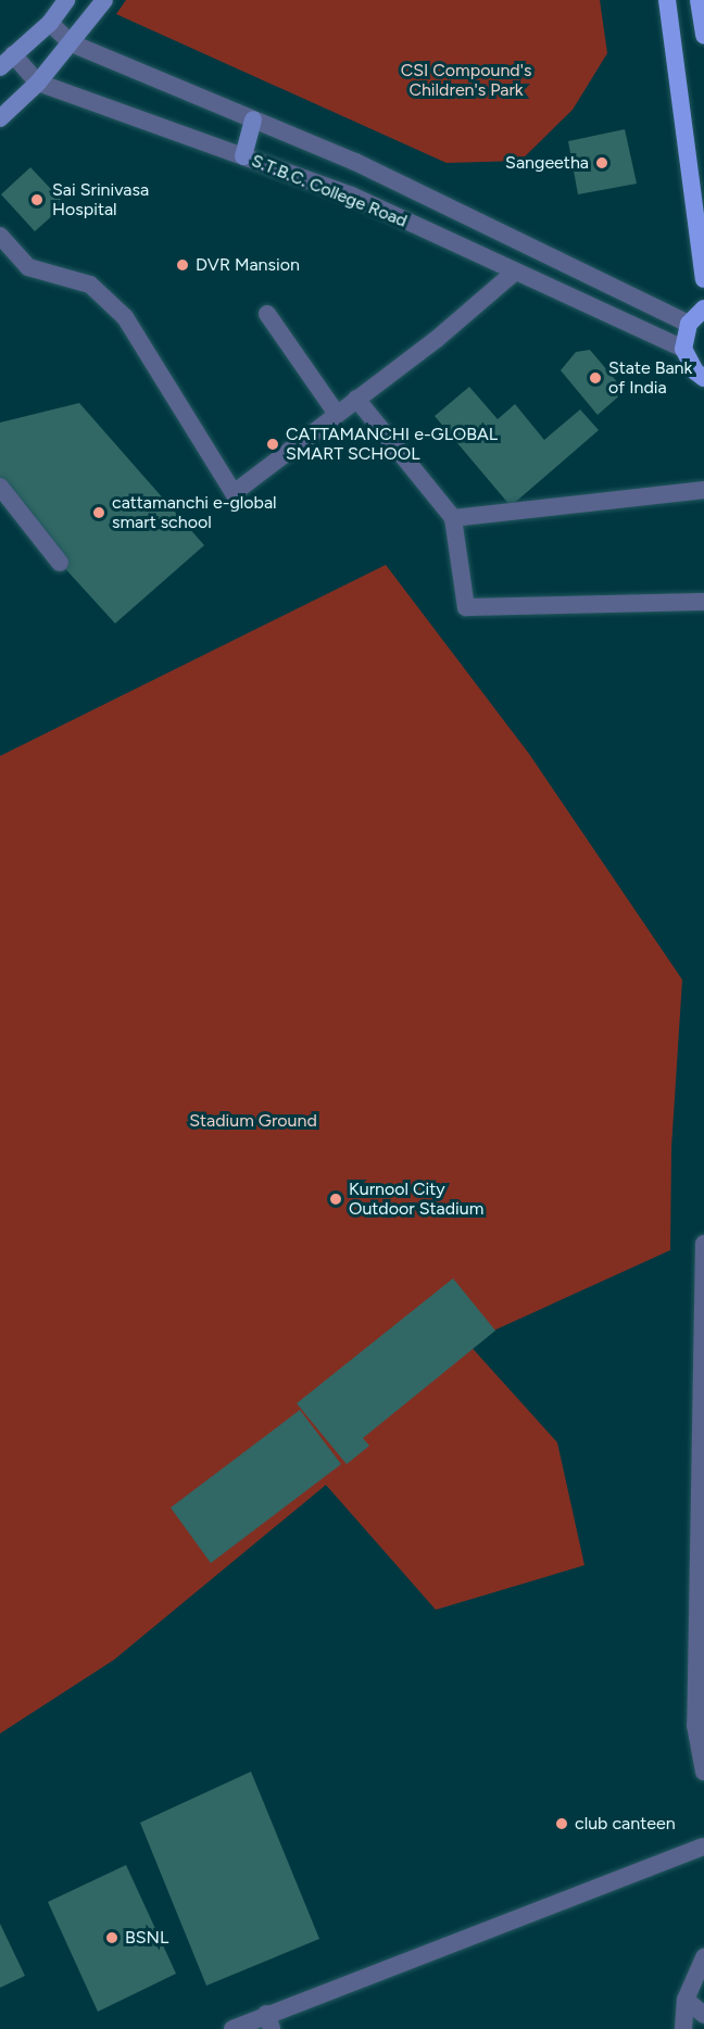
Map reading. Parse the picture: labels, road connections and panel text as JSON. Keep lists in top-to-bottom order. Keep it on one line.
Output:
{"streets":{"street":["S.T.B.C. College Road"]},"parks":["CSI Compound's Children's Park","Stadium Ground"],"places":["Sangeetha","Sai Srinivasa Hospital","DVR Mansion","State Bank of India","CATTAMANCHI e-GLOBAL SMART SCHOOL","cattamanchi e-global smart school","Kurnool City Outdoor Stadium","club canteen","BSNL"]}
